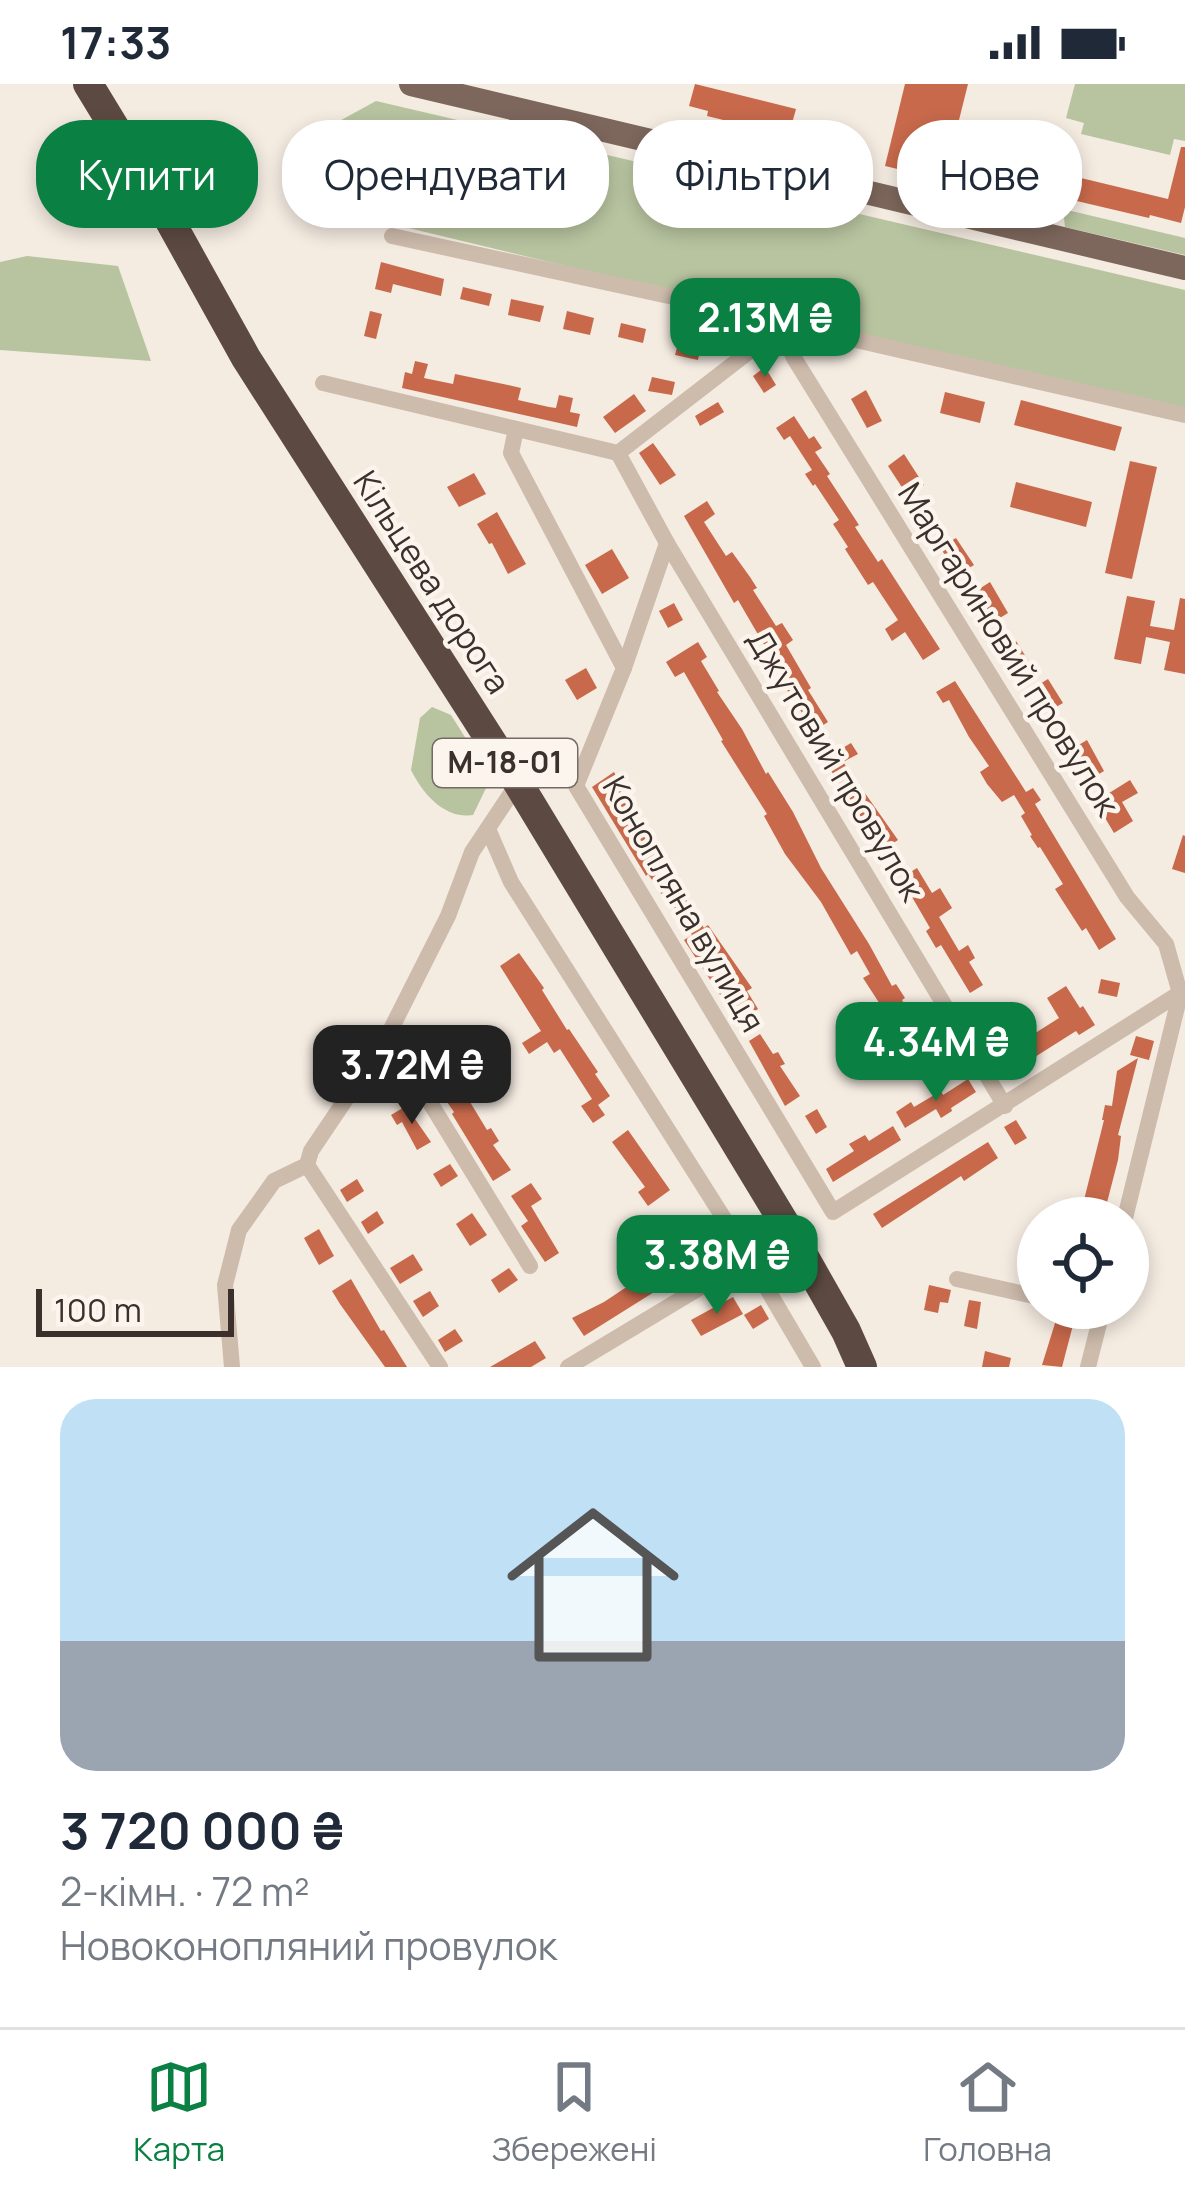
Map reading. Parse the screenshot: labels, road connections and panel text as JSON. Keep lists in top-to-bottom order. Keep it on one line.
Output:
{"streets":{"highway":["Кільцева дорога","М-18-01"],"street":["Маргариновий провулок","Джутовий провулок","Конопляна вулиця"]},"crossings":[["Джутовий провулок","Конопляна вулиця"]],"scale_bar":"100 m","page":{"status":"17:33","chip":["Купити","Орендувати","Фільтри","Нове"],"price":["2.13M ₴","4.34M ₴","3.72M ₴","3.38M ₴"],"scale":"100 m","list":[{"name":"3 720 000 ₴","note":"2-кімн. · 72 m² · Новоконопляний провулок"}],"tabs":["Карта","Збережені","Головна"]}}
